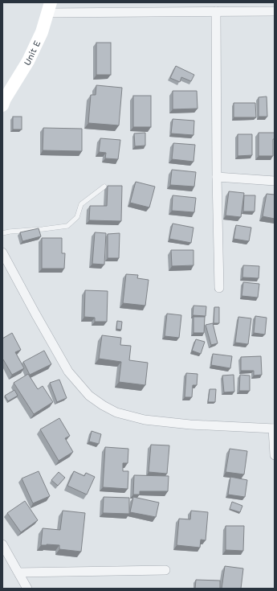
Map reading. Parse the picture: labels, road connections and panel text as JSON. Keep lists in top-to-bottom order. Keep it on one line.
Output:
{"streets":{"street":["Unit E"]}}
